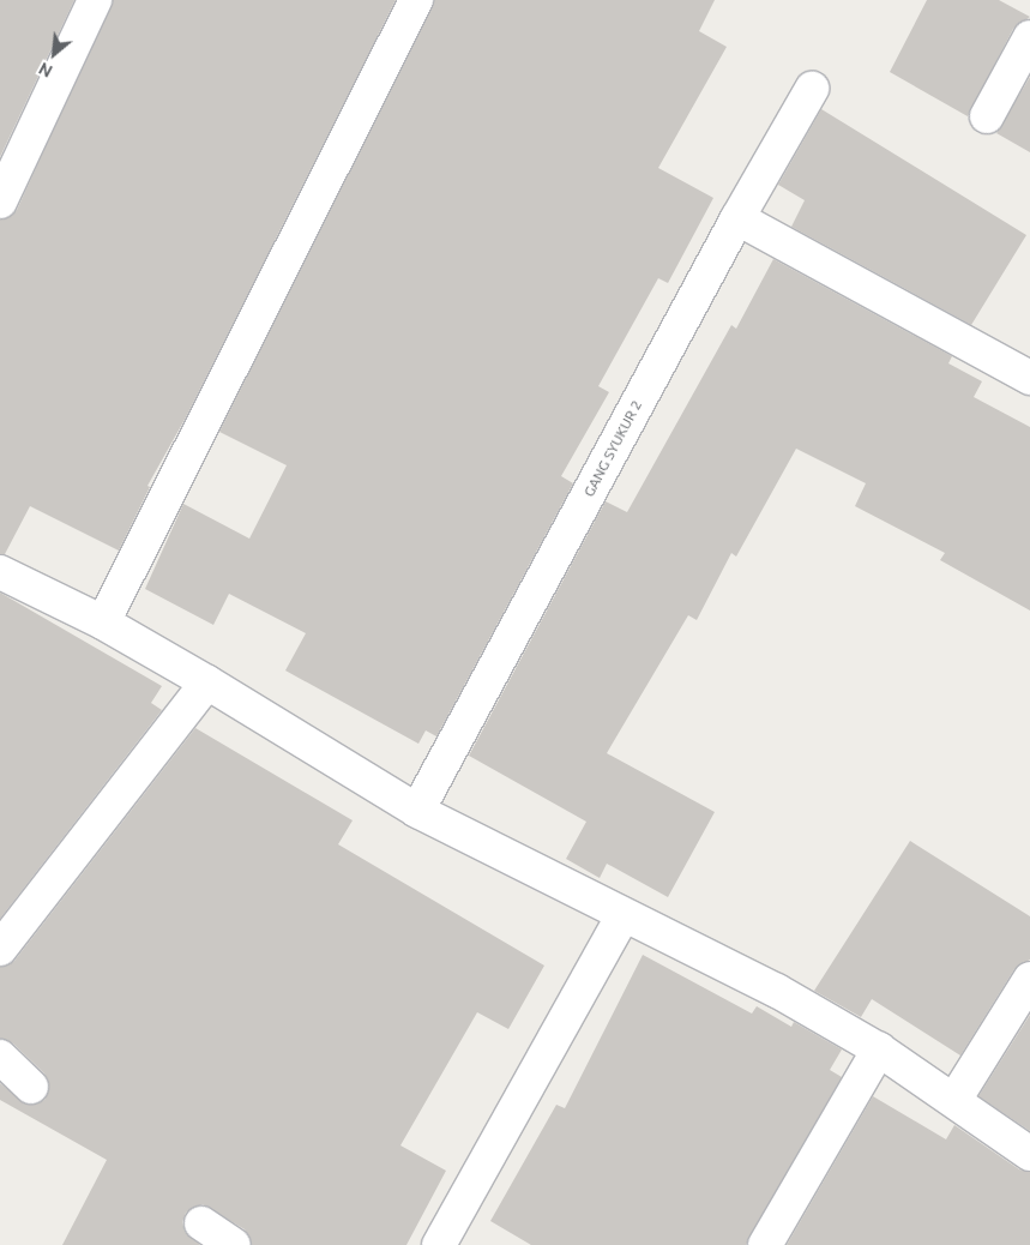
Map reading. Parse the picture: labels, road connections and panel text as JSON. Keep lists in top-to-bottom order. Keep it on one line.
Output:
{"streets":{"street":["GANG SYUKUR 2"]},"north":"bottom left"}
